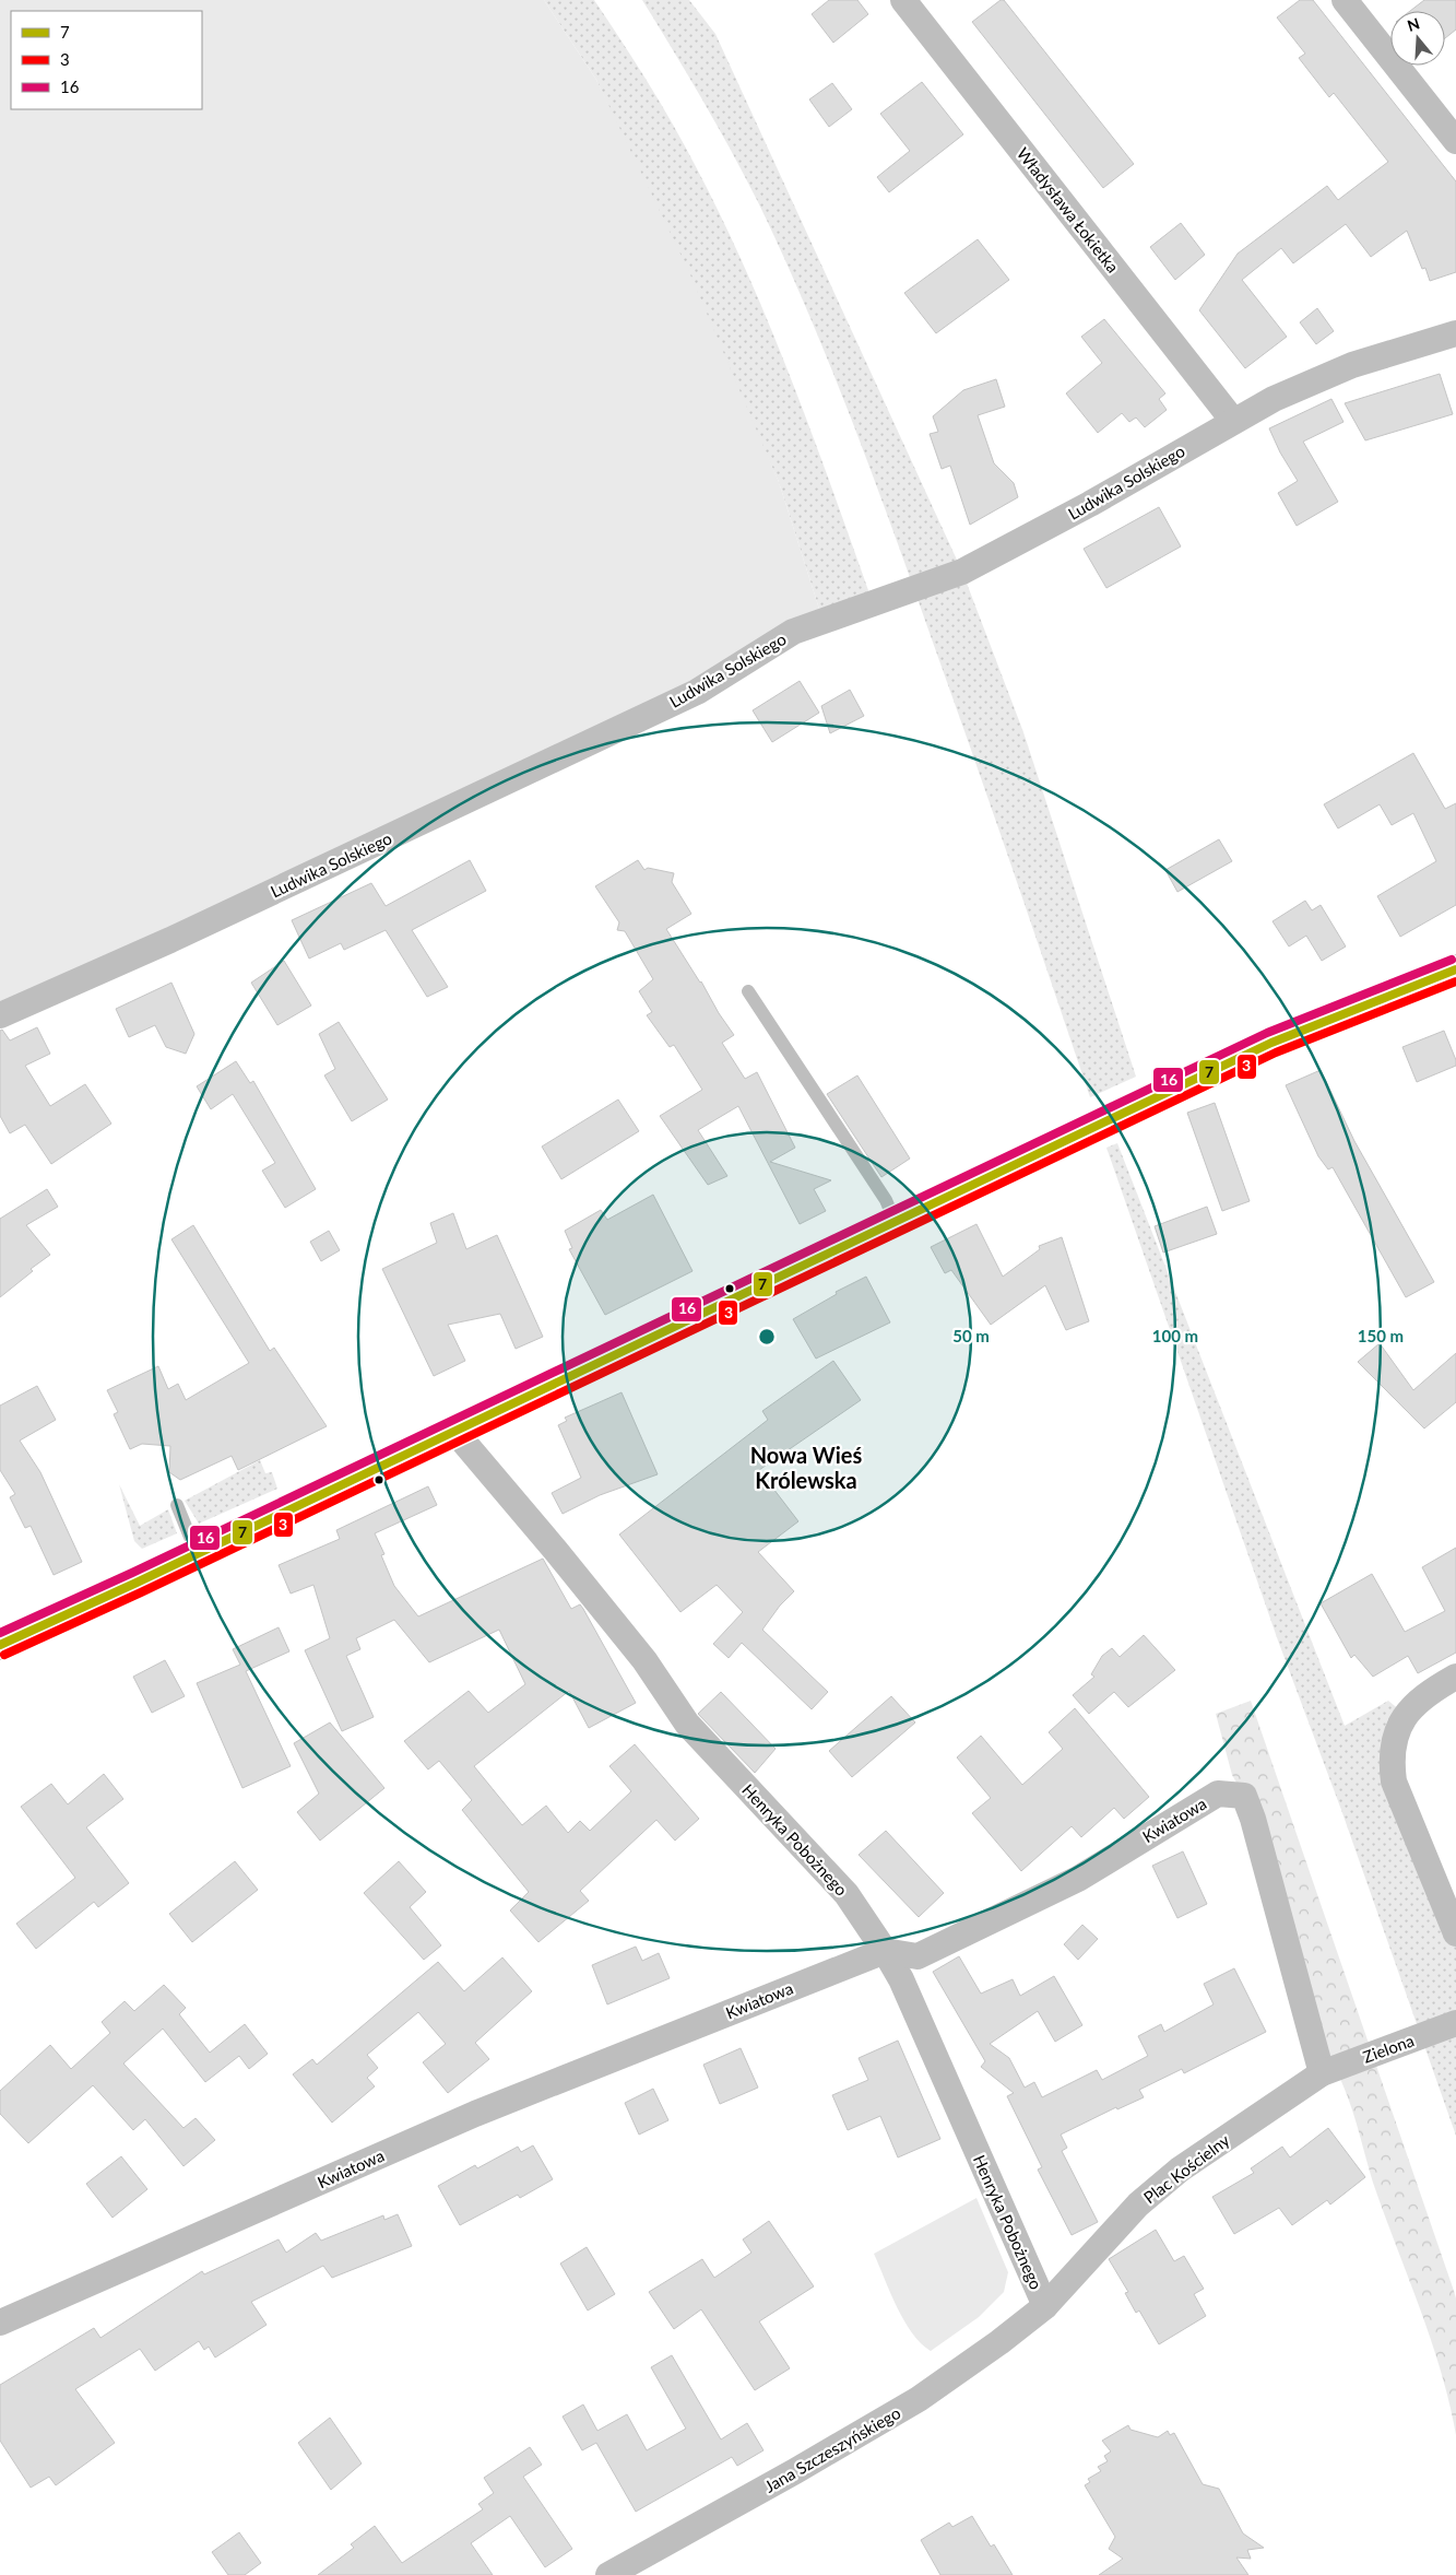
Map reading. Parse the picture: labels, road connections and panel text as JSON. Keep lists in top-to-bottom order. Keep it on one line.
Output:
{"streets":{"street":["Władysława Łokietka","Ludwika Solskiego","Kwiatowa","Henryka Pobożnego","Zielona","Plac Kościelny","Jana Szczeszyńskiego"]},"crossings":[["Władysława Łokietka","Ludwika Solskiego"],["Kwiatowa","Henryka Pobożnego"],["Kwiatowa","Zielona"],["Kwiatowa","Plac Kościelny"],["Henryka Pobożnego","Plac Kościelny"],["Henryka Pobożnego","Jana Szczeszyńskiego"],["Zielona","Plac Kościelny"],["Plac Kościelny","Jana Szczeszyńskiego"]],"districts":["Nowa Wieś Królewska"],"lines":["transit line 16","transit line 7","transit line 3"],"legend":["7","3","16"],"north":"top","rings":["50 m","100 m","150 m"]}
